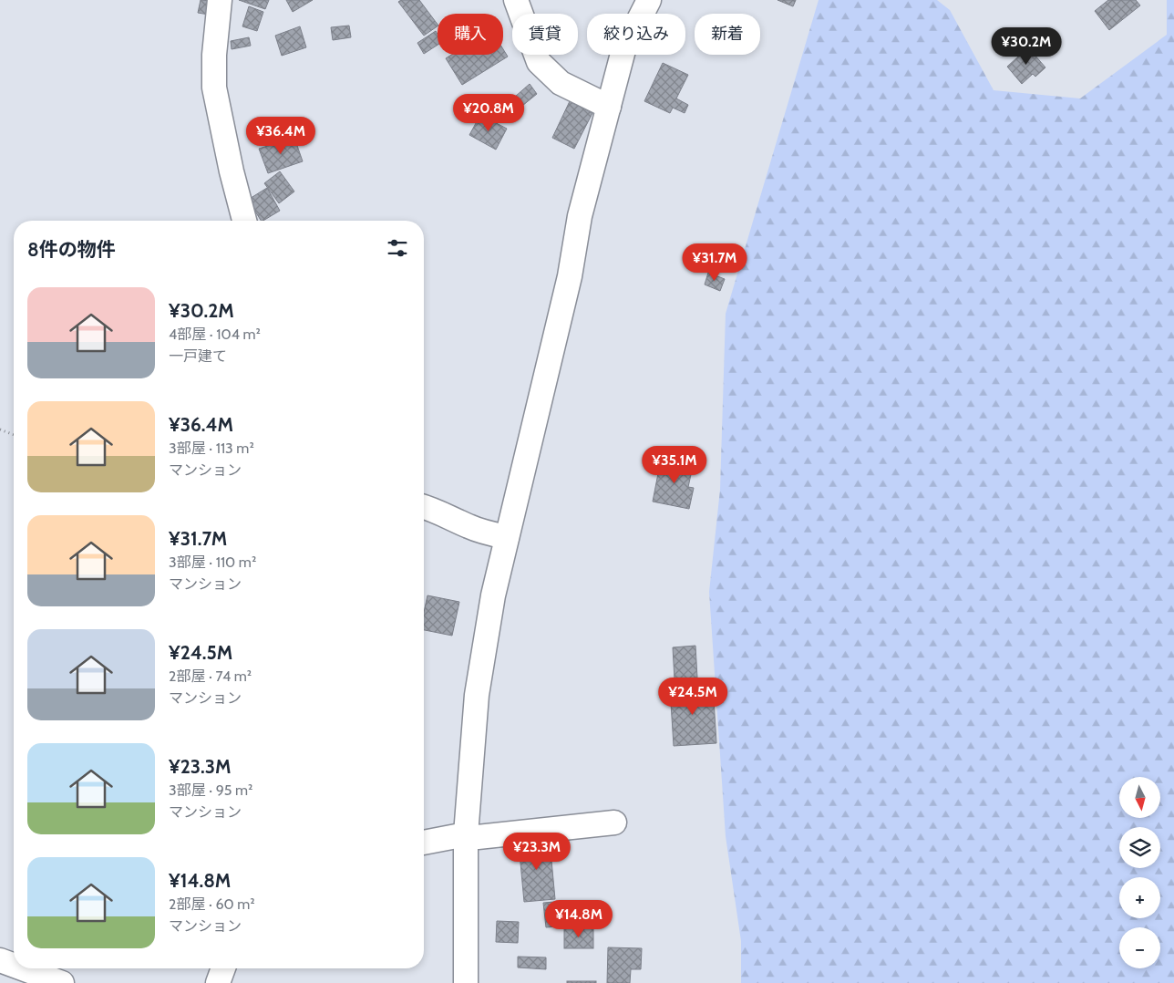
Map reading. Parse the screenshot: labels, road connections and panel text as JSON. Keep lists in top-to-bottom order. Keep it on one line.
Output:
{"north":"bottom","page":{"chip":["購入","賃貸","絞り込み","新着"],"price":["¥30.2M","¥20.8M","¥36.4M","¥31.7M","¥35.1M","¥24.5M","¥23.3M","¥14.8M"],"heading":"8件の物件","list":[{"name":"¥30.2M","note":"4部屋 · 104 m² · 一戸建て"},{"name":"¥36.4M","note":"3部屋 · 113 m² · マンション"},{"name":"¥31.7M","note":"3部屋 · 110 m² · マンション"},{"name":"¥24.5M","note":"2部屋 · 74 m² · マンション"},{"name":"¥23.3M","note":"3部屋 · 95 m² · マンション"},{"name":"¥14.8M","note":"2部屋 · 60 m² · マンション"}],"map_buttons":["+","−"]}}
